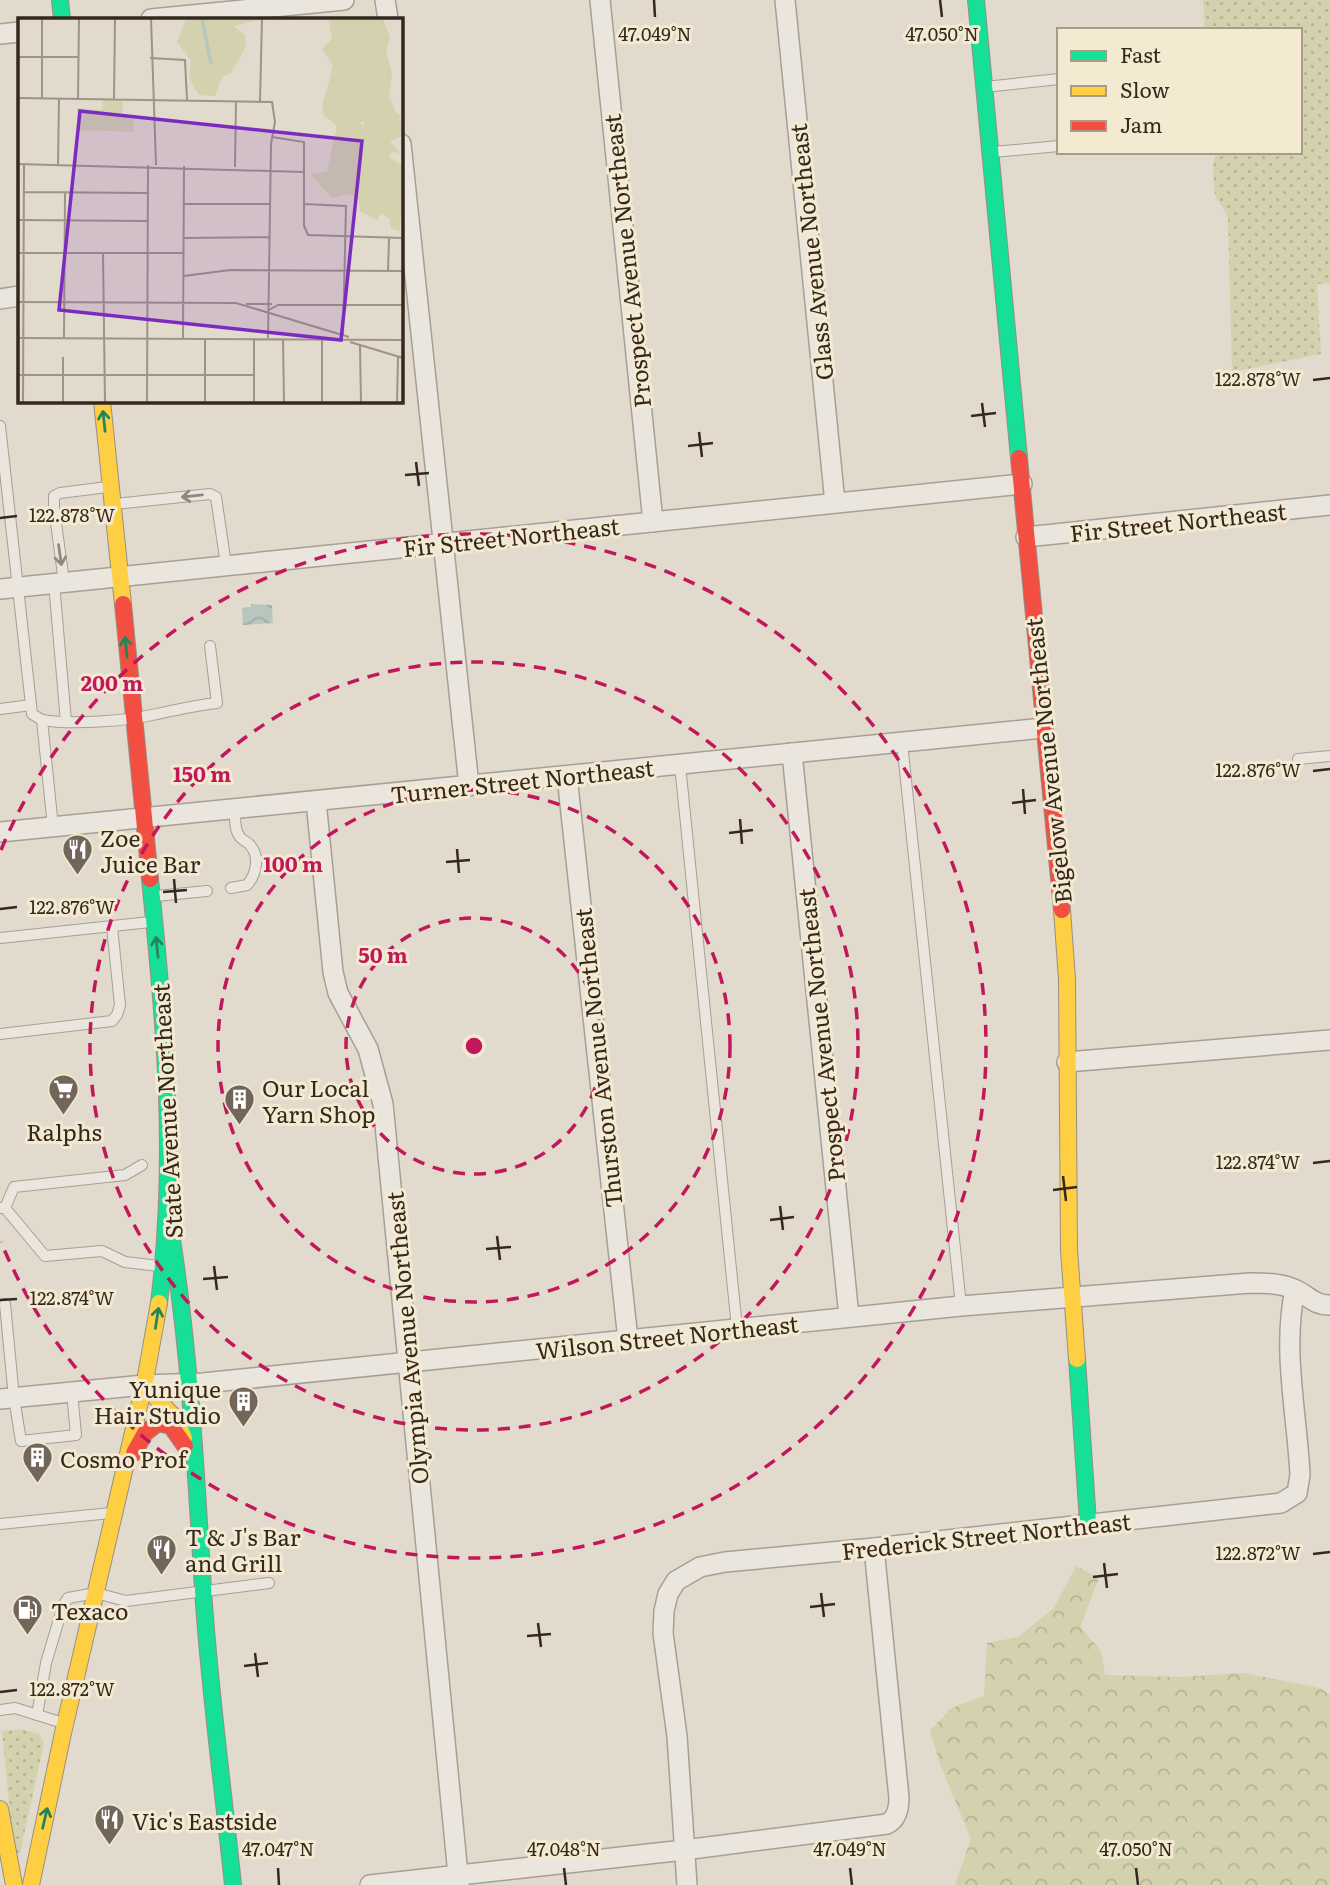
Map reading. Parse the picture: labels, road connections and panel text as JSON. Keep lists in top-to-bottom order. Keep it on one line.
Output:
{"streets":{"street":["Glass Avenue Northeast","Prospect Avenue Northeast","Fir Street Northeast","Bigelow Avenue Northeast","Turner Street Northeast","Thurston Avenue Northeast","State Avenue Northeast","Wilson Street Northeast","Olympia Avenue Northeast","Frederick Street Northeast"]},"crossings":[["Glass Avenue Northeast","Fir Street Northeast"],["Prospect Avenue Northeast","Fir Street Northeast"],["Prospect Avenue Northeast","Turner Street Northeast"],["Prospect Avenue Northeast","Wilson Street Northeast"],["Fir Street Northeast","Bigelow Avenue Northeast"],["Fir Street Northeast","State Avenue Northeast"],["Bigelow Avenue Northeast","Turner Street Northeast"],["Bigelow Avenue Northeast","Wilson Street Northeast"],["Bigelow Avenue Northeast","Frederick Street Northeast"],["Turner Street Northeast","Thurston Avenue Northeast"],["Turner Street Northeast","State Avenue Northeast"],["Turner Street Northeast","Olympia Avenue Northeast"],["Thurston Avenue Northeast","Wilson Street Northeast"],["State Avenue Northeast","Wilson Street Northeast"],["Wilson Street Northeast","Olympia Avenue Northeast"],["Wilson Street Northeast","Frederick Street Northeast"]],"places":{"restaurant":["Zoe Juice Bar","T & J's Bar and Grill","Vic's Eastside"],"supermarket":["Ralphs"],"building":["Our Local Yarn Shop","Yunique Hair Studio","Cosmo Prof"],"fuel station":["Texaco"]},"legend":["Fast","Slow","Jam"],"coordinates":["47.049°N","47.050°N","122.878°W","122.876°W","122.874°W","122.872°W","47.047°N","47.048°N"],"rings":["200 m","150 m","100 m","50 m"]}
